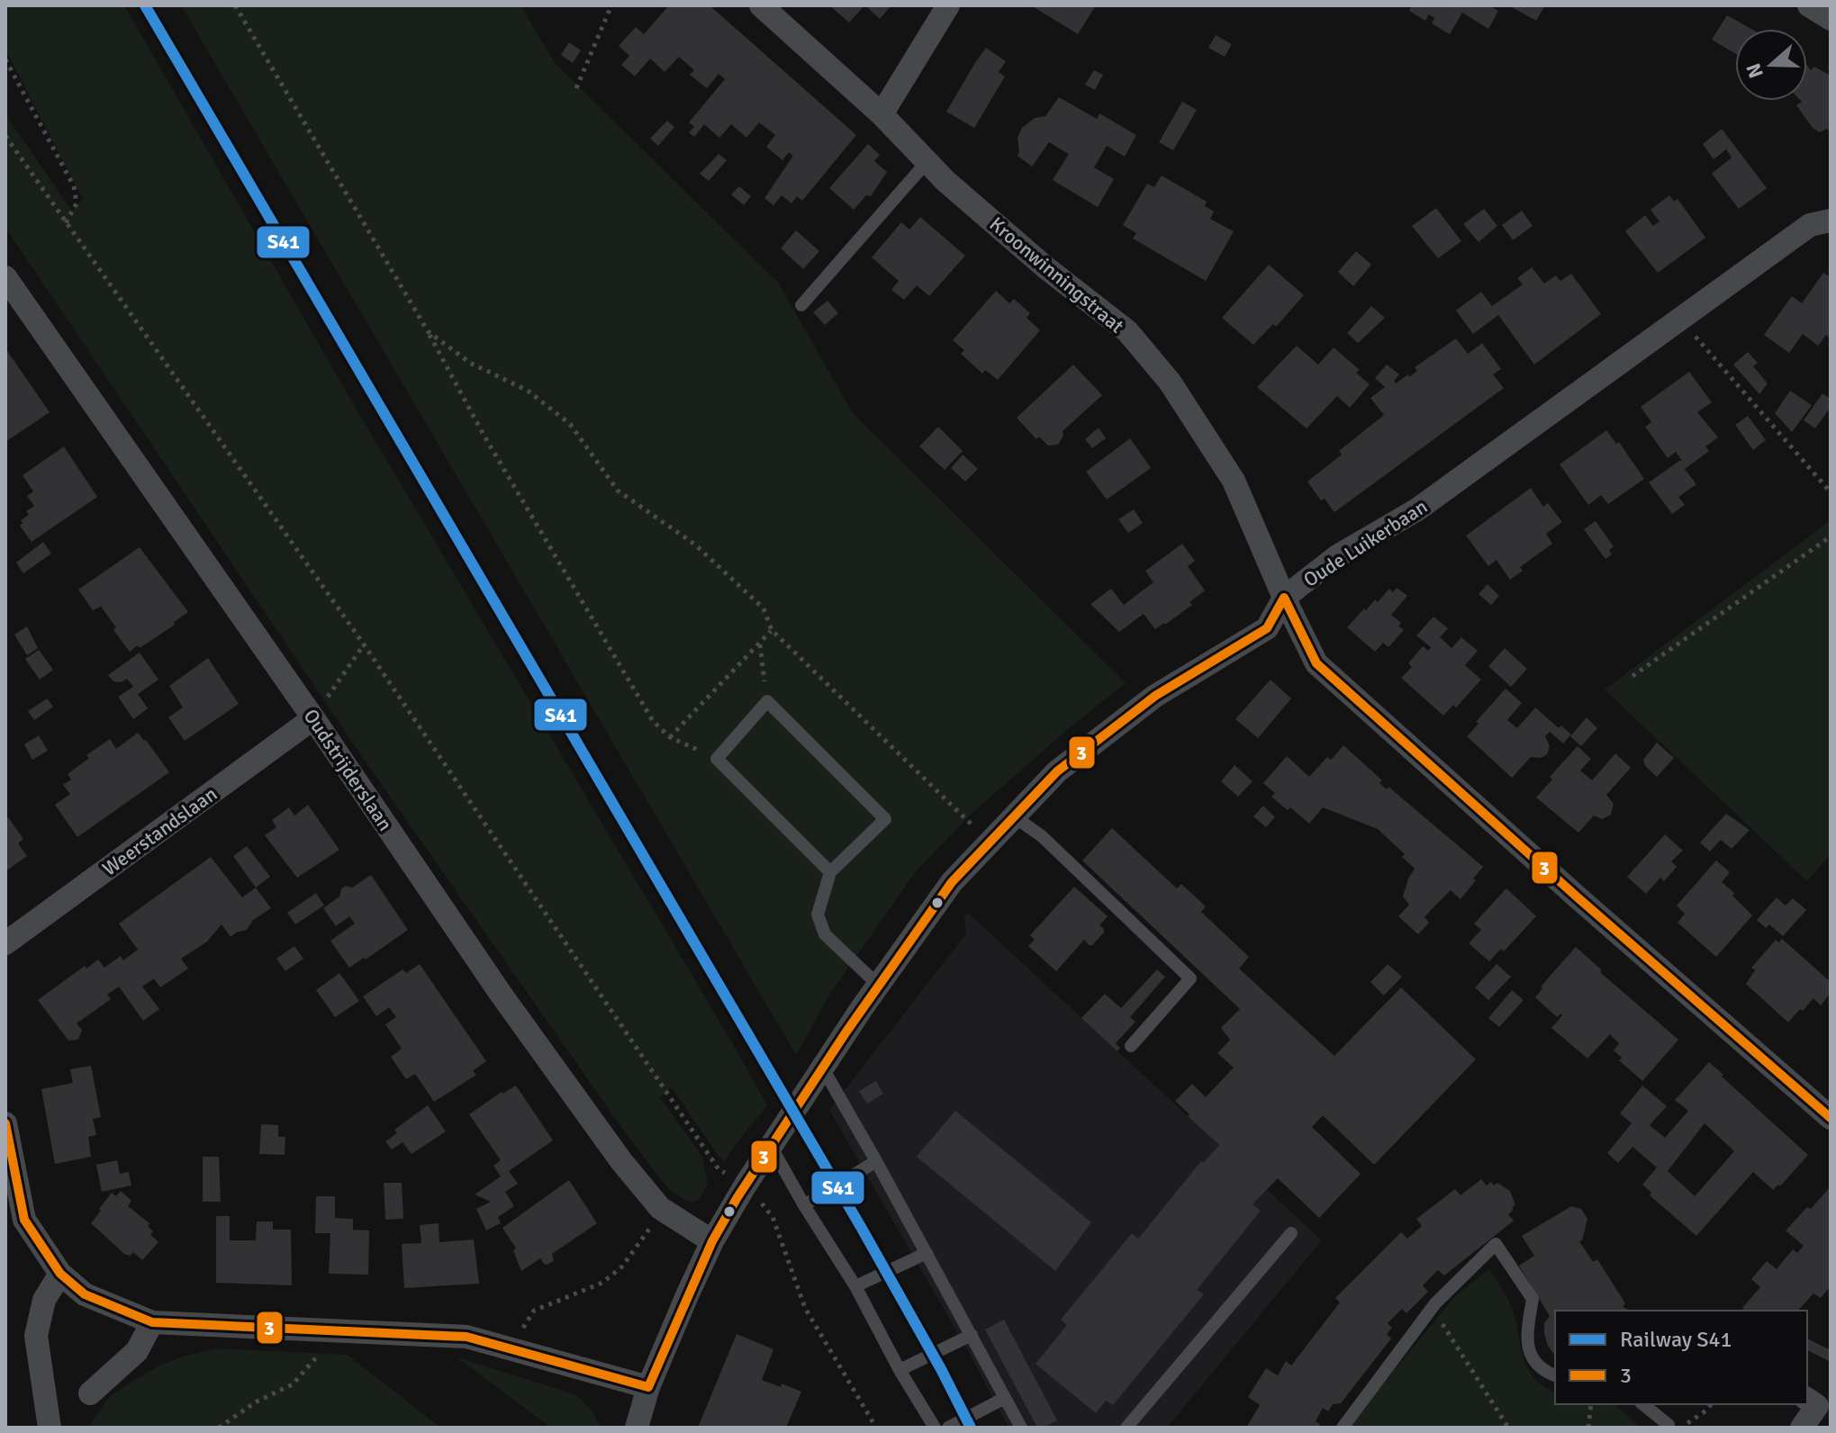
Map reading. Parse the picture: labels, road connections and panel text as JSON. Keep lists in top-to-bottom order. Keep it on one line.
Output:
{"streets":{"street":["Kroonwinningstraat","Oude Luikerbaan","Oudstrijderslaan","Weerstandslaan"]},"crossings":[["Kroonwinningstraat","Oude Luikerbaan"],["Oude Luikerbaan","Oudstrijderslaan"],["Oudstrijderslaan","Weerstandslaan"]],"lines":["rail line S41","transit line 3"],"legend":["Railway S41","3"],"north":"left"}
